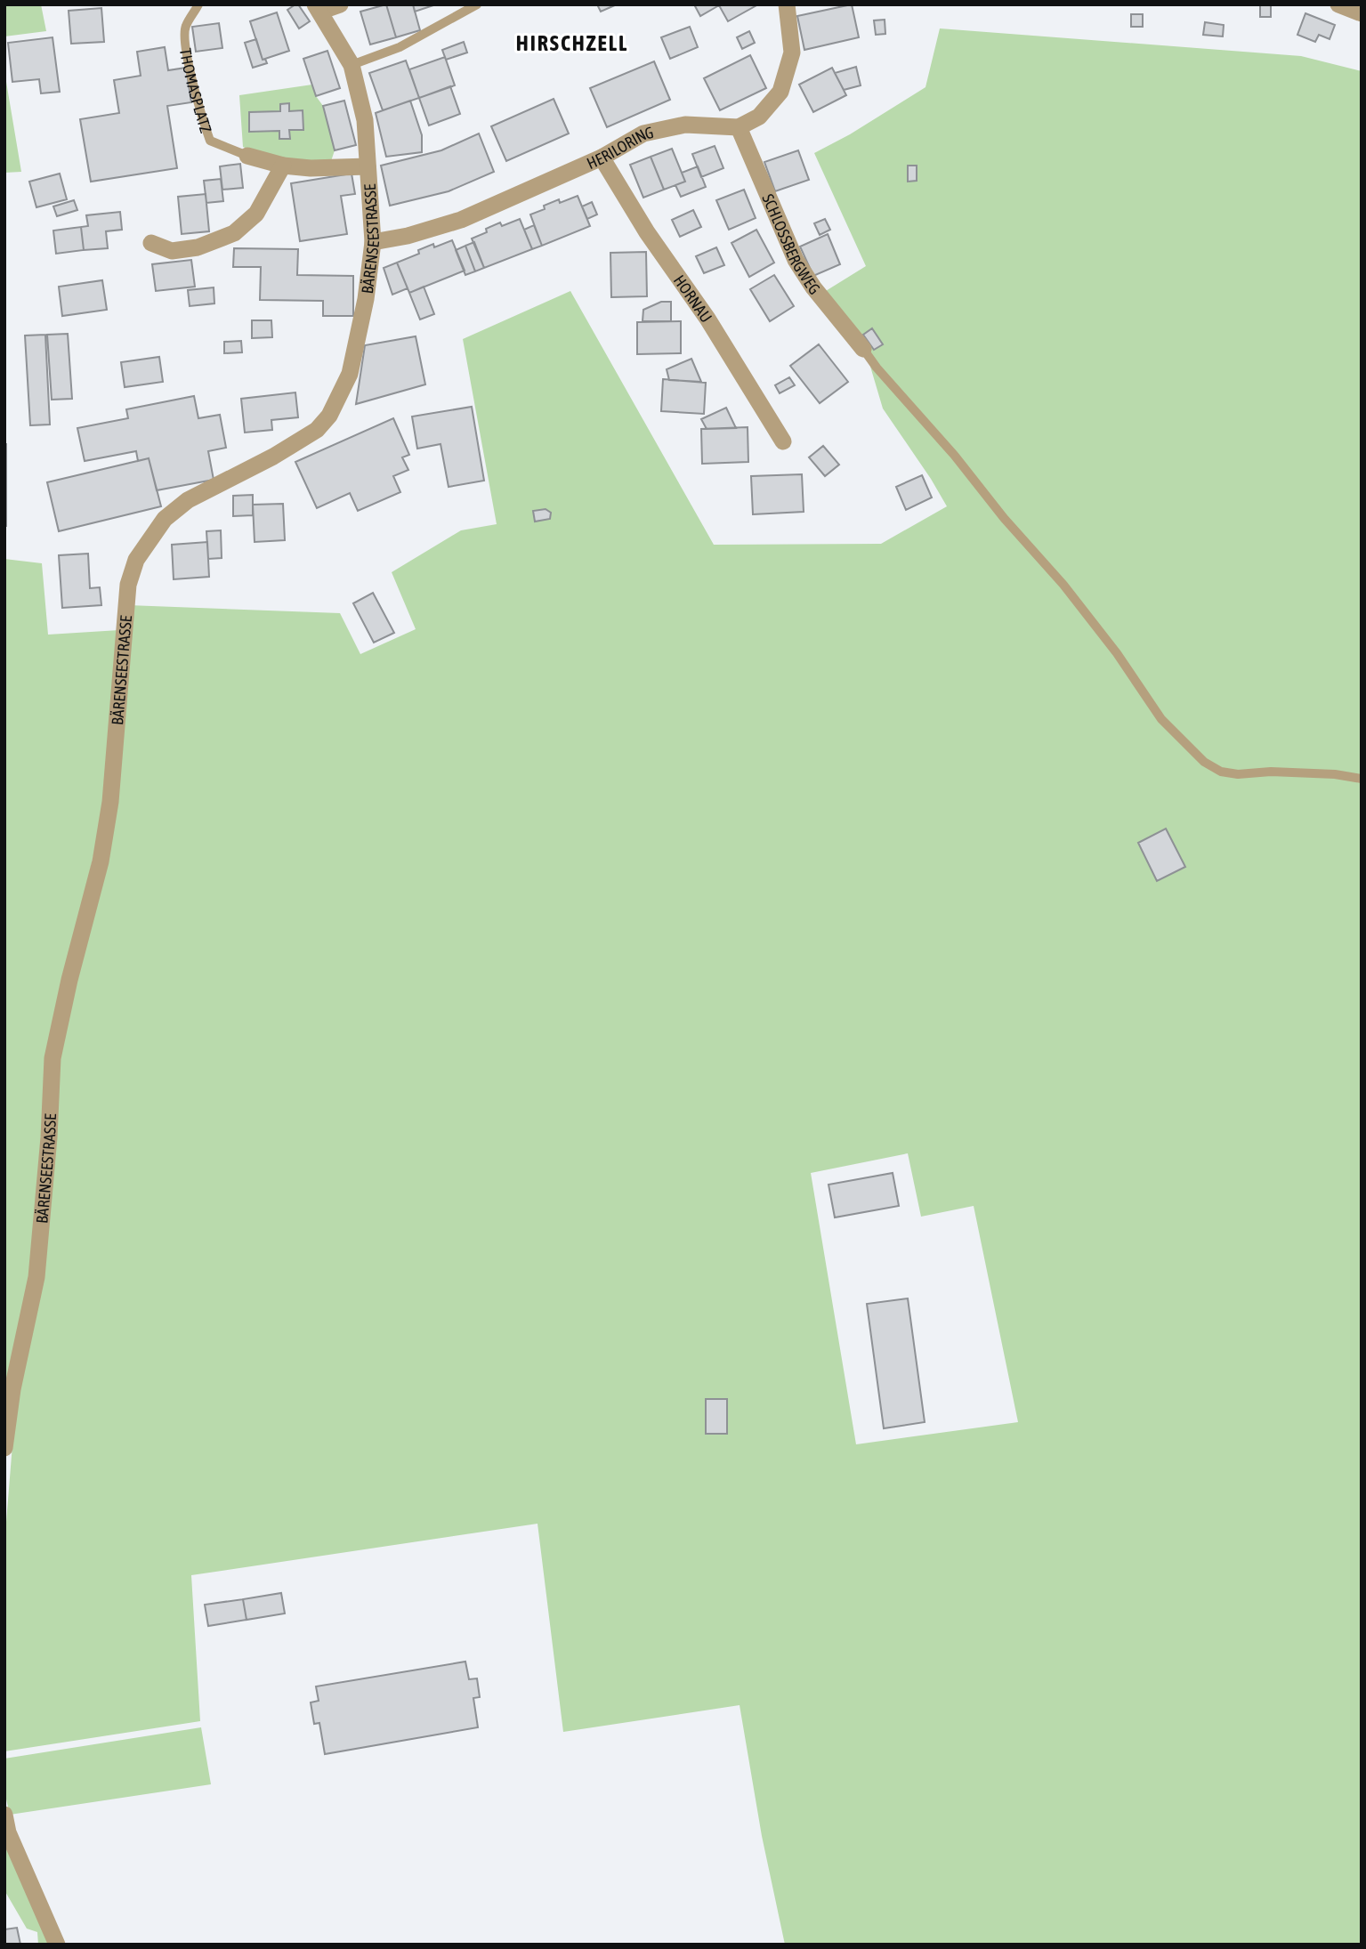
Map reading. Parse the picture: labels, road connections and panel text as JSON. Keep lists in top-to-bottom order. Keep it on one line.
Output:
{"streets":{"street":["THOMASPLATZ","HERILORING","BÄRENSEESTRASSE","SCHLOSSBERGWEG","HORNAU"]},"crossings":[["THOMASPLATZ","BÄRENSEESTRASSE"],["HERILORING","BÄRENSEESTRASSE"],["HERILORING","SCHLOSSBERGWEG"],["HERILORING","HORNAU"]],"districts":["HIRSCHZELL"]}
